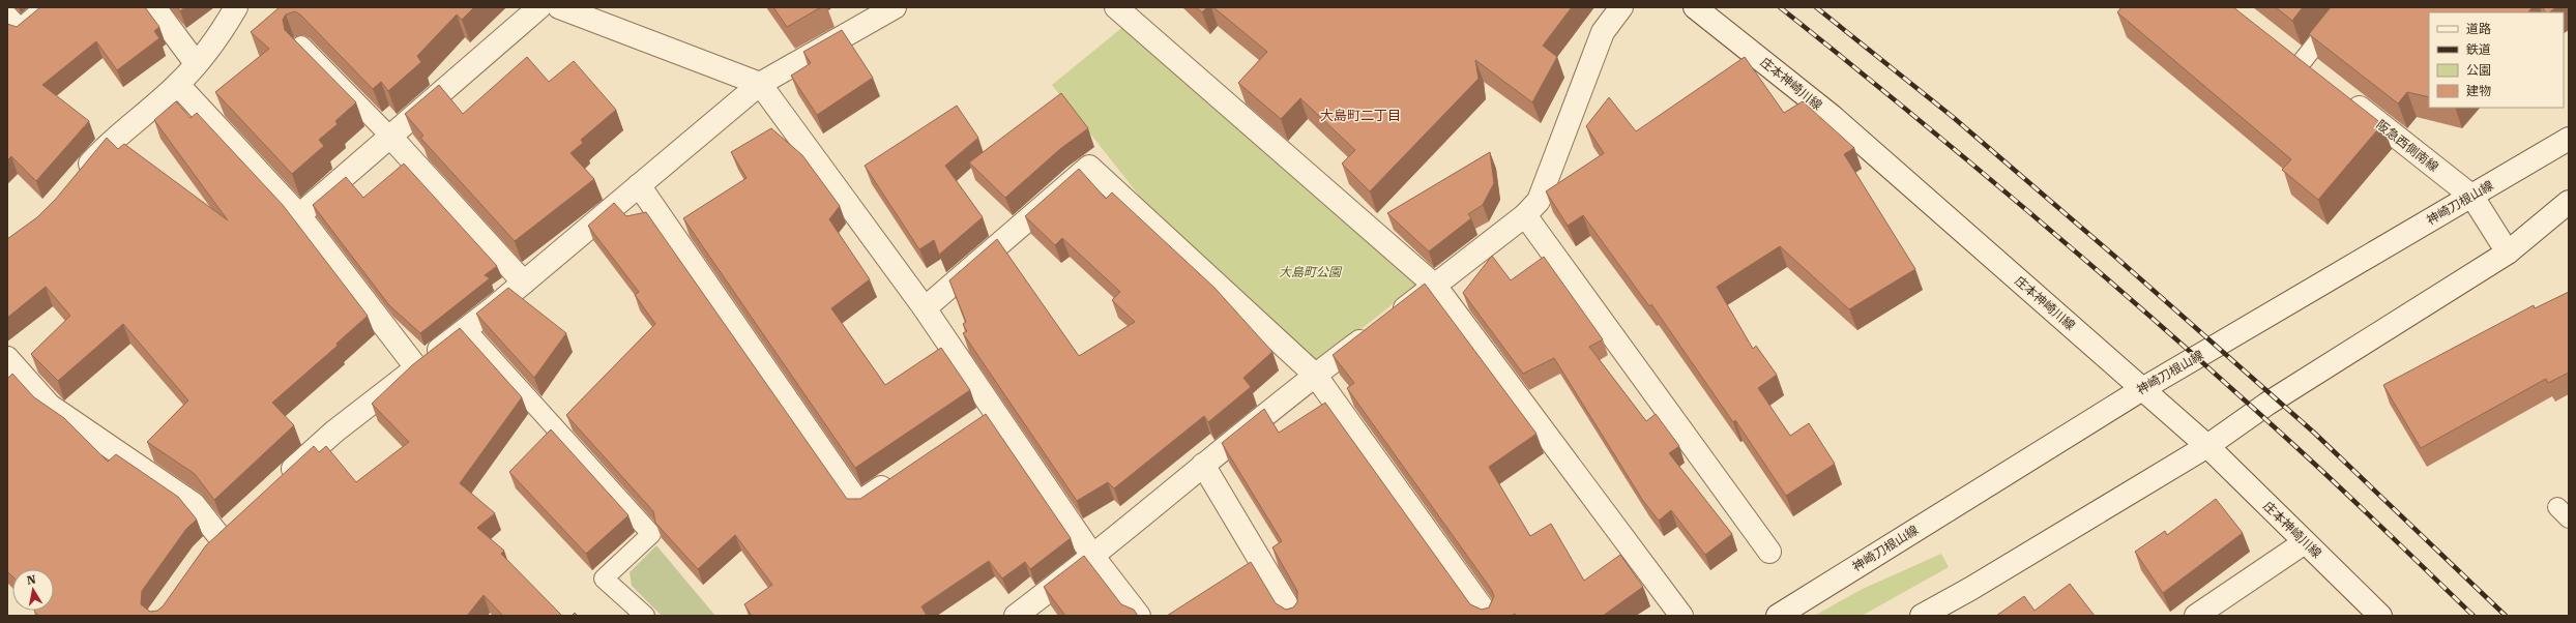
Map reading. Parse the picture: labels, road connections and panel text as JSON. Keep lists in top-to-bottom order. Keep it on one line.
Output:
{"streets":{"street":["庄本神崎川線","阪急西側南線","神崎刀根山線"]},"crossings":[["庄本神崎川線","神崎刀根山線"],["阪急西側南線","神崎刀根山線"]],"districts":["大島町二丁目"],"parks":["大島町公園"],"legend":["道路","鉄道","公園","建物"],"north":"top"}
